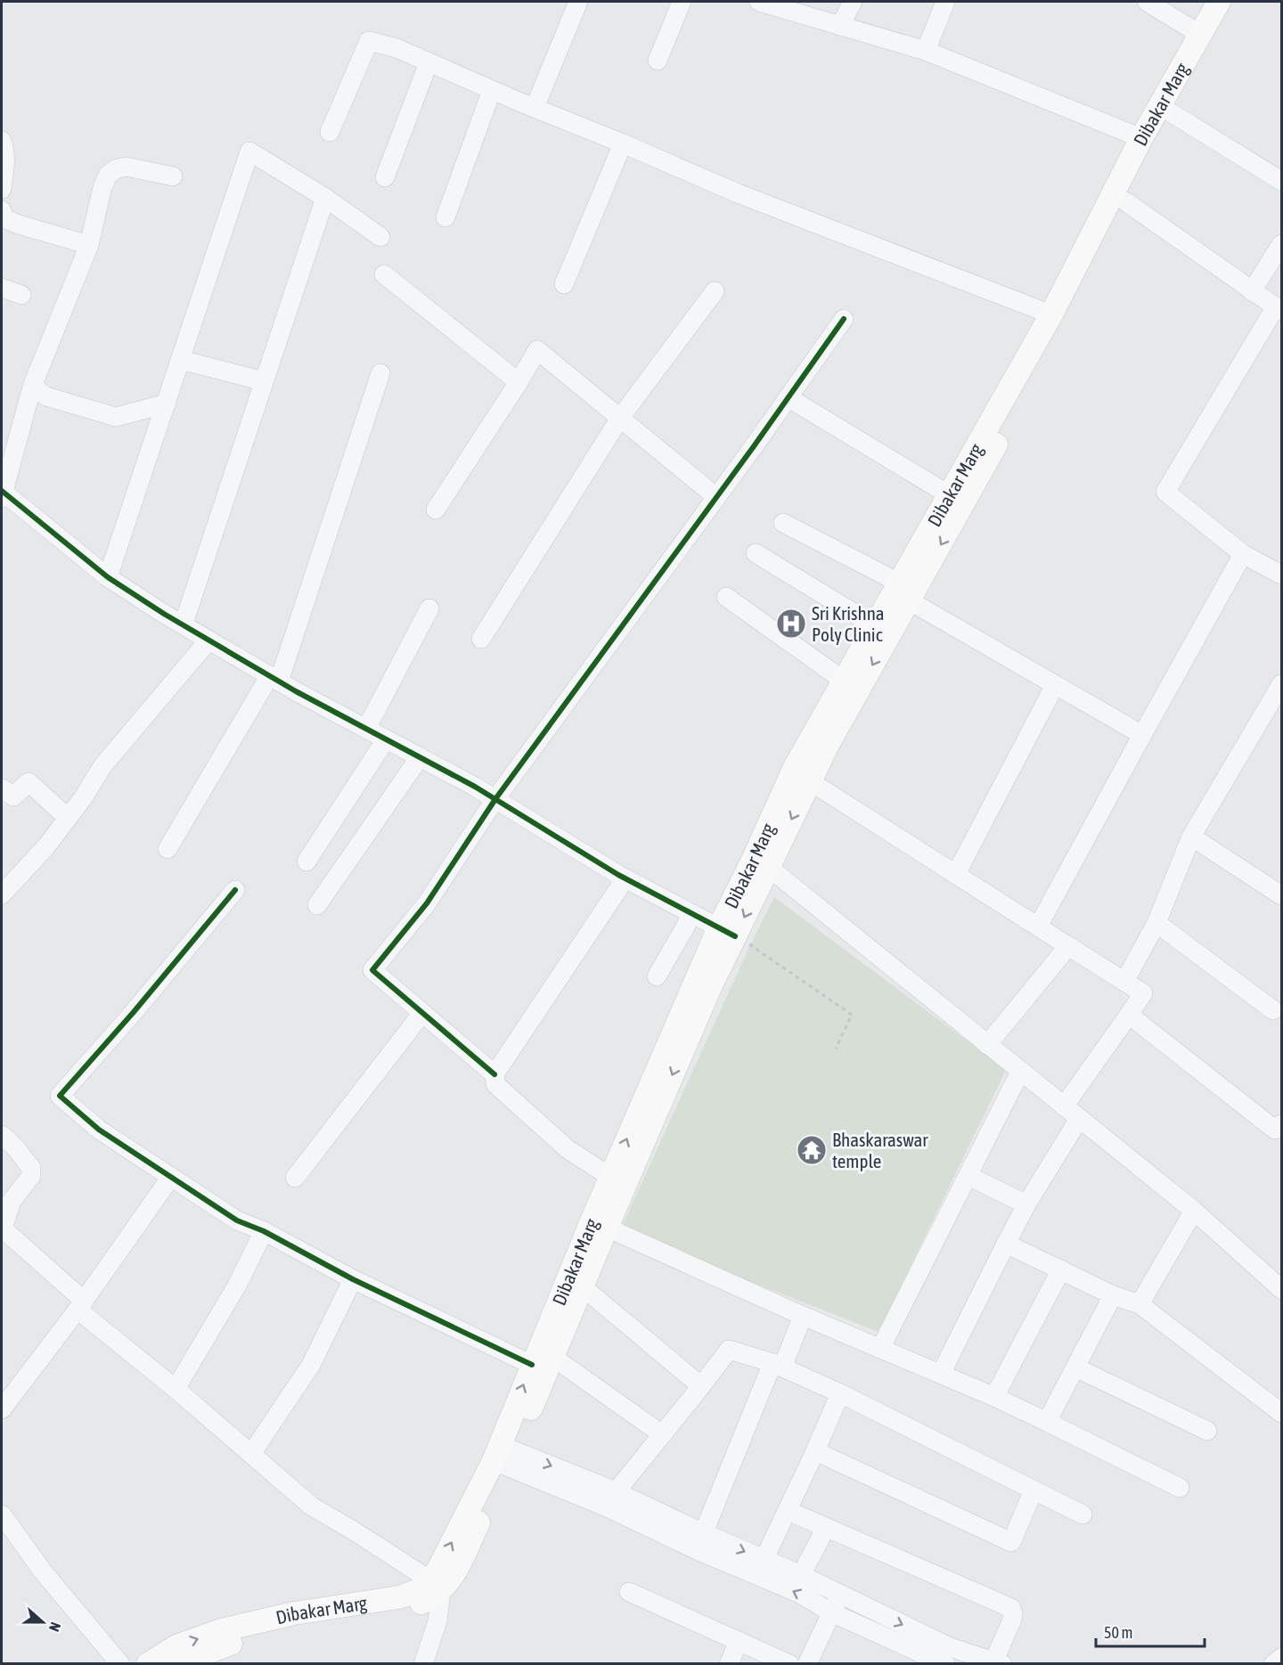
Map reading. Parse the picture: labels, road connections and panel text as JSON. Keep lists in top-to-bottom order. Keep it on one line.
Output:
{"streets":{"main road":["Dibakar Marg"]},"places":{"hospital":["Sri Krishna Poly Clinic"],"temple":["Bhaskaraswar temple"]},"scale_bar":"50 m","north":"right"}
